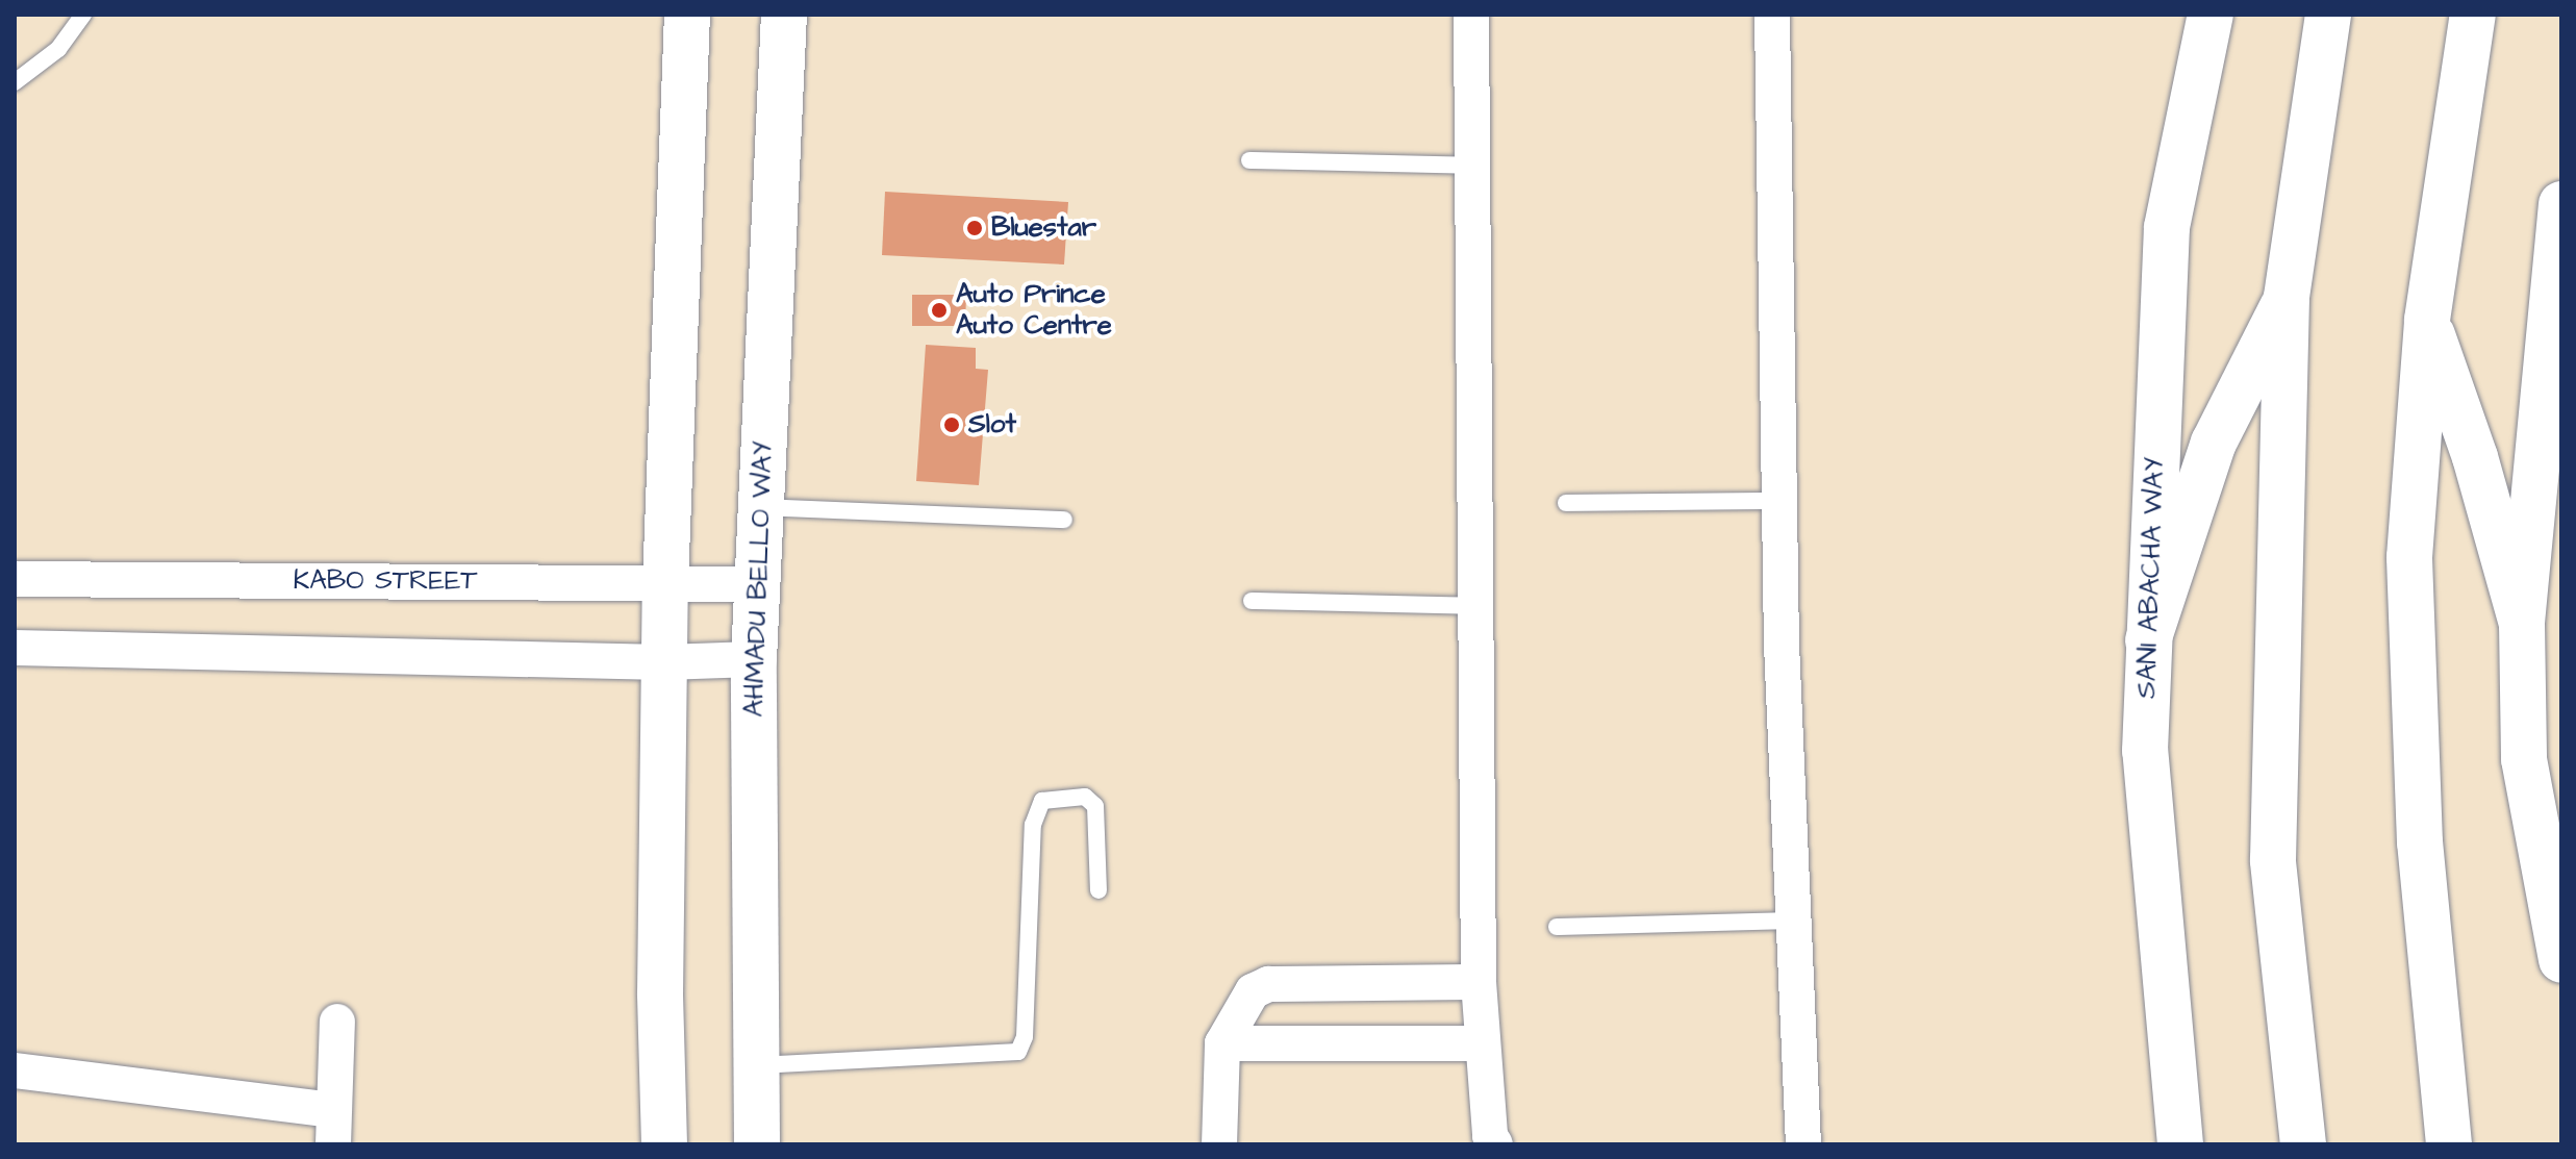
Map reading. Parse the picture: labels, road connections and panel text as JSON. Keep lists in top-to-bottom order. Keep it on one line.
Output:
{"streets":{"main road":["SANI ABACHA WAY","AHMADU BELLO WAY"],"street":["KABO STREET"]},"crossings":[["AHMADU BELLO WAY","KABO STREET"]],"places":["Bluestar","Auto Prince Auto Centre","Slot"]}
